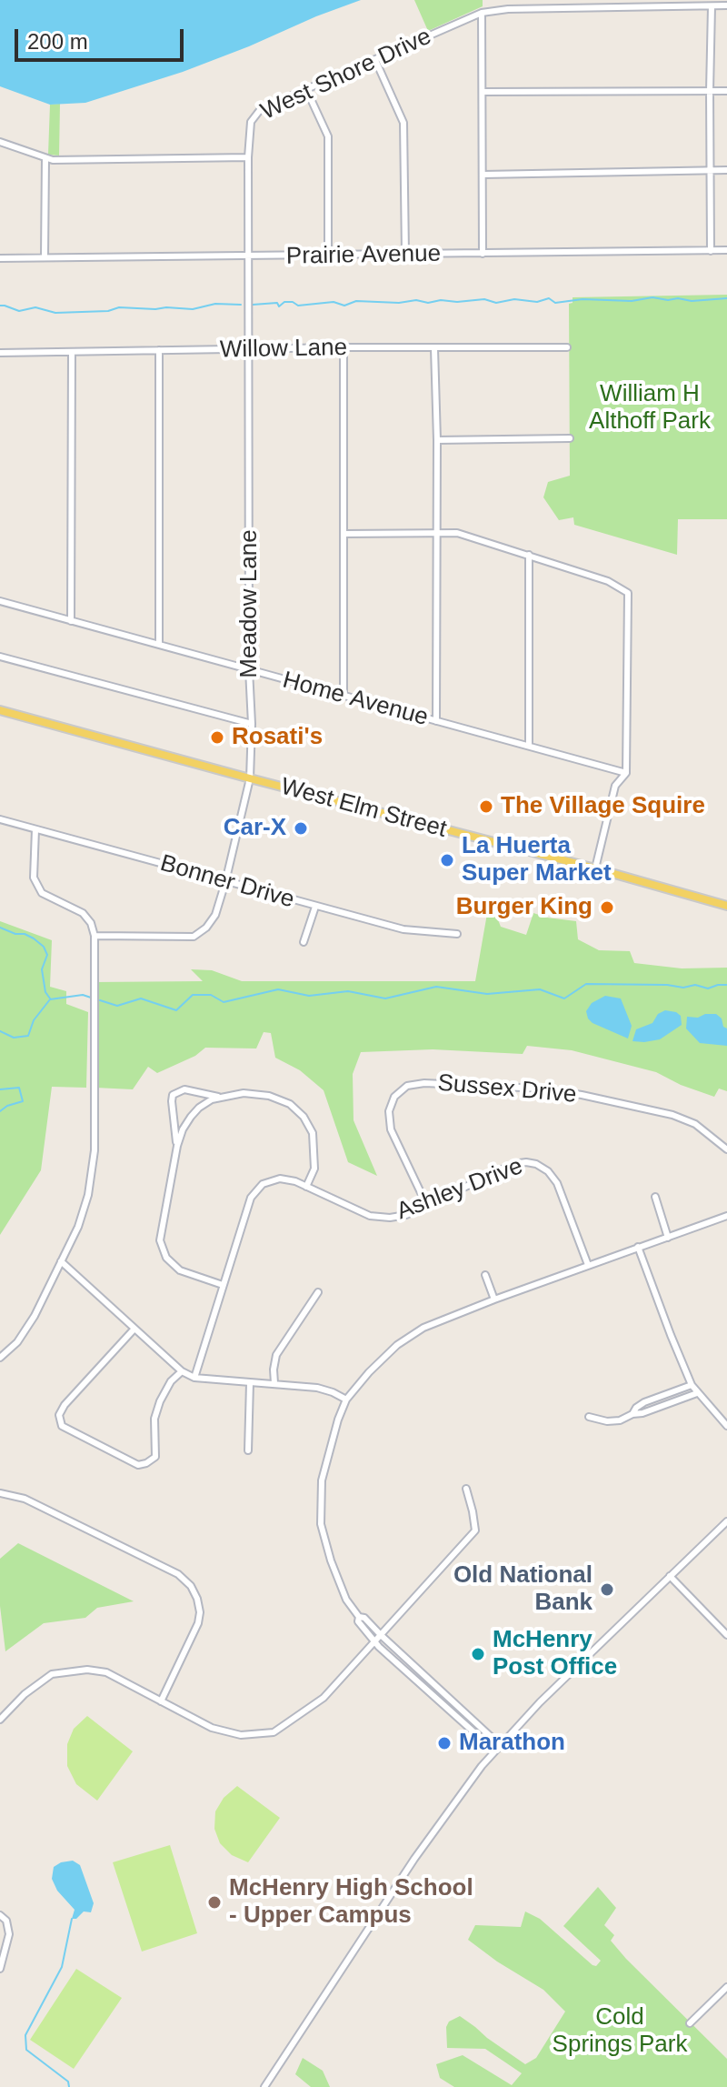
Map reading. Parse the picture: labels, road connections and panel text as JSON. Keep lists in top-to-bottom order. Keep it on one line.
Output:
{"streets":{"main road":["West Elm Street"],"street":["West Shore Drive","Prairie Avenue","Willow Lane","Meadow Lane","Home Avenue","Bonner Drive","Sussex Drive","Ashley Drive"]},"crossings":[["West Shore Drive","Meadow Lane"],["Prairie Avenue","Meadow Lane"],["Willow Lane","Meadow Lane"],["Meadow Lane","Home Avenue"],["Meadow Lane","West Elm Street"],["Meadow Lane","Bonner Drive"],["Sussex Drive","Ashley Drive"]],"parks":["William H Althoff Park","Cold Springs Park"],"places":["Rosati's","The Village Squire","Car-X","La Huerta Super Market","Burger King","Old National Bank","McHenry Post Office","Marathon","McHenry High School - Upper Campus"],"scale_bar":"200 m"}
